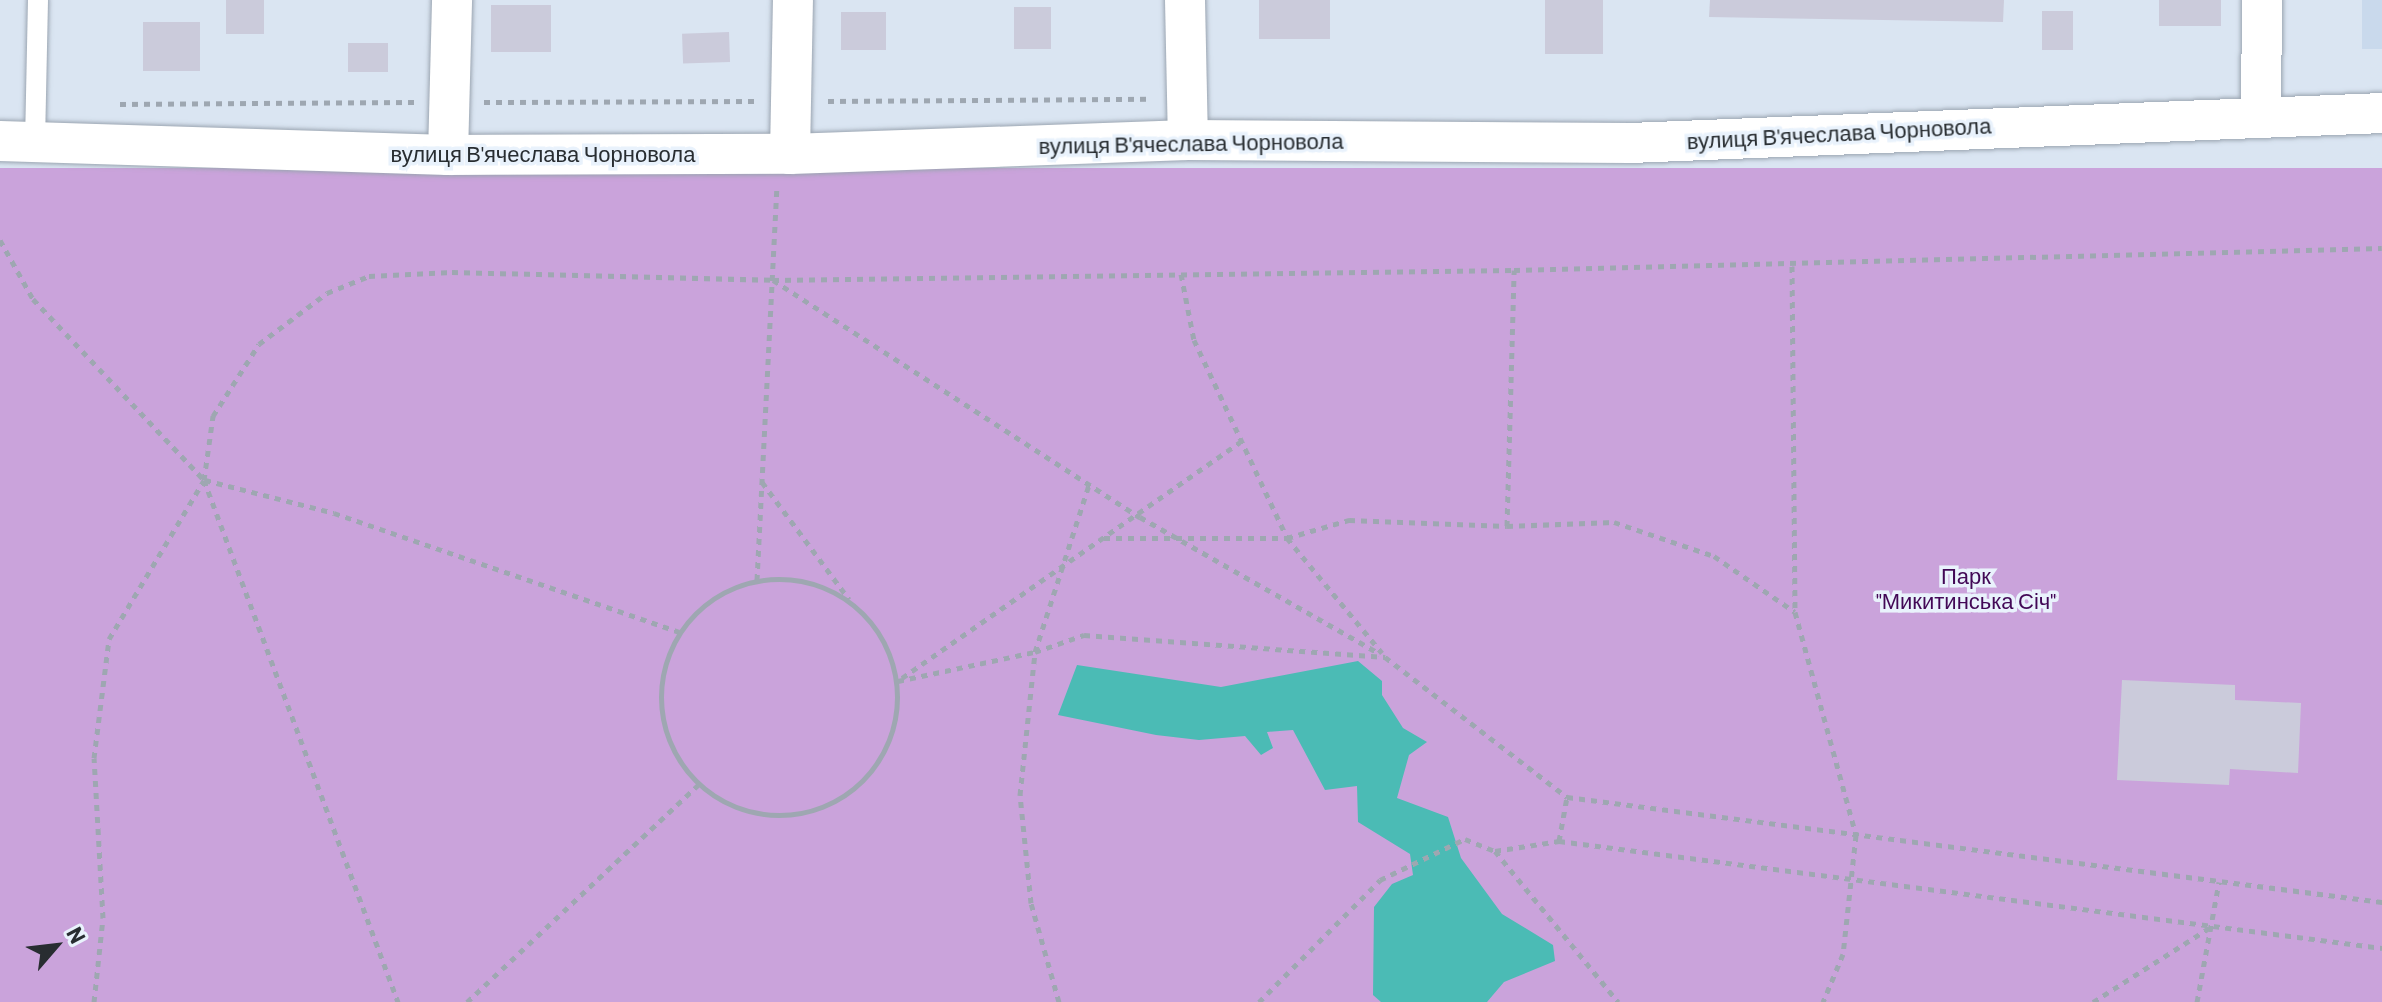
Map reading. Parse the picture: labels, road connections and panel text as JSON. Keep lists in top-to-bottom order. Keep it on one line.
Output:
{"streets":{"street":["вулиця В'ячеслава Чорновола"]},"parks":["Парк \"Микитинська Січ\""],"north":"top right"}
